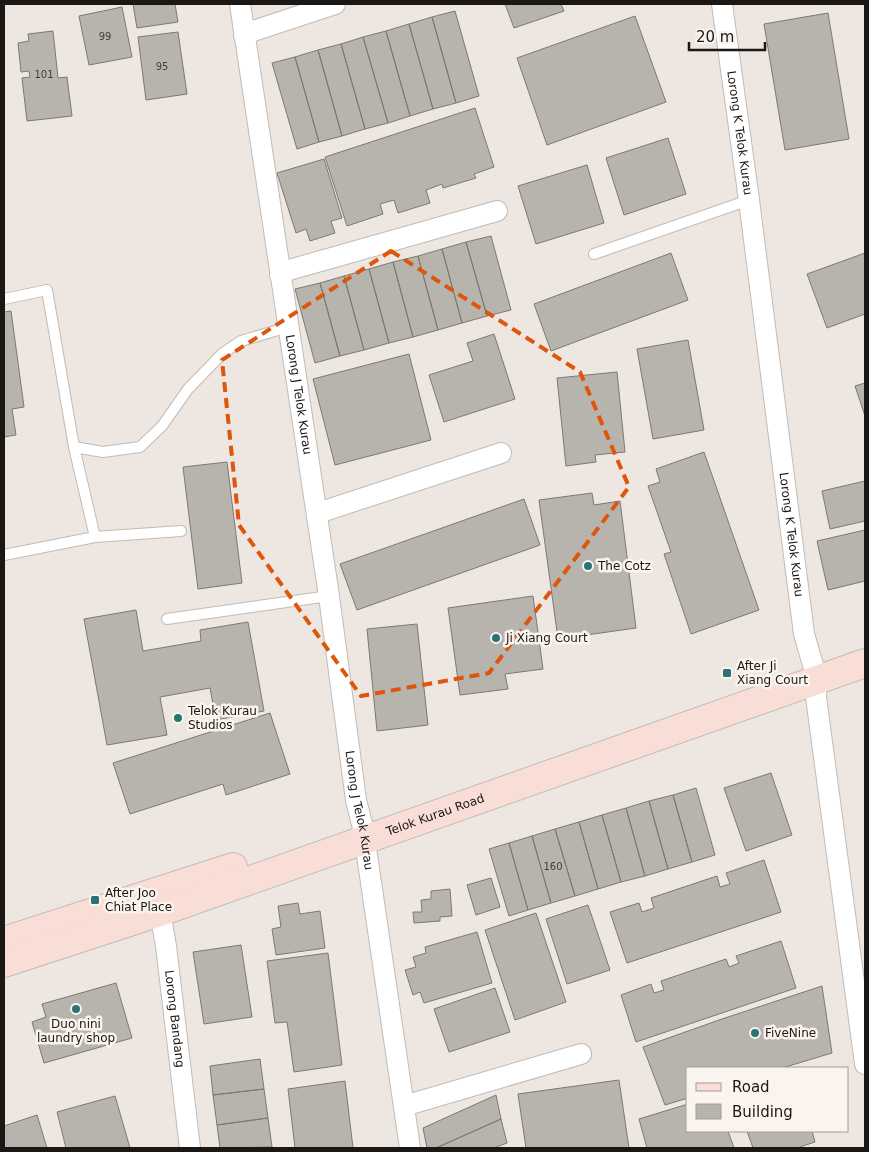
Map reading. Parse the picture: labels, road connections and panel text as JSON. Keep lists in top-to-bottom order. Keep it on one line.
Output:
{"streets":{"street":["Lorong K Telok Kurau","Lorong J Telok Kurau","Telok Kurau Road","Lorong Bandang"]},"crossings":[["Lorong K Telok Kurau","Telok Kurau Road"],["Lorong J Telok Kurau","Telok Kurau Road"],["Telok Kurau Road","Lorong Bandang"]],"places":{"other":["The Cotz","Ji Xiang Court","Telok Kurau Studios","Duo nini laundry shop","FiveNine"],"transit":["After Ji Xiang Court","After Joo Chiat Place"]},"house_numbers":["99","95","101","160"],"legend":["Road","Building"],"scale_bar":"20 m"}
